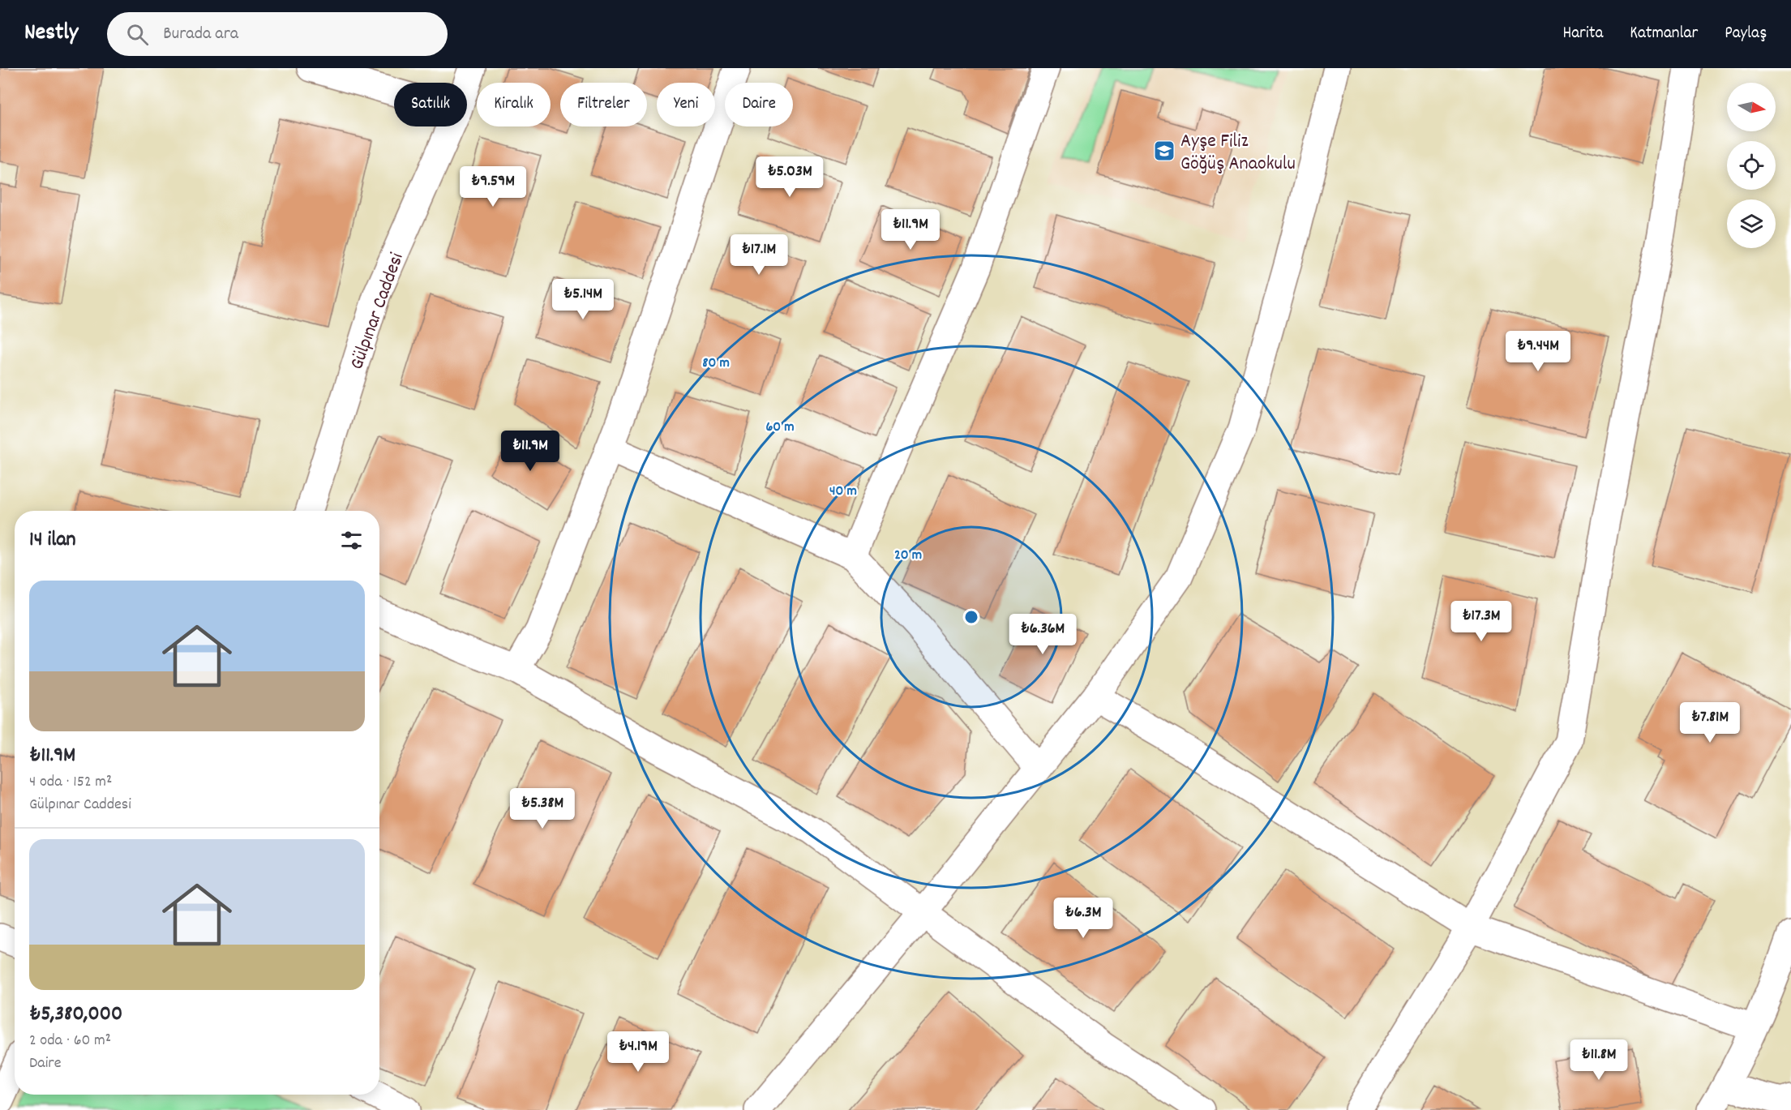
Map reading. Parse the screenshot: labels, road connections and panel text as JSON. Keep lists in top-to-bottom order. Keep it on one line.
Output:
{"streets":{"street":["Gülpınar Caddesi"]},"places":{"school or university":["Ayşe Filiz Göğüş Anaokulu"]},"north":"right","page":{"header":"Nestly","search":"Burada ara","nav":["Harita","Katmanlar","Paylaş"],"chip":["Satılık","Kiralık","Filtreler","Yeni","Daire"],"price":["₺5.03M","₺9.59M","₺11.9M","₺17.1M","₺5.14M","₺9.44M","₺11.9M","₺17.3M","₺6.36M","₺7.81M","₺5.38M","₺6.3M","₺4.19M","₺11.8M"],"heading":"14 ilan","list":[{"name":"₺11.9M","note":"4 oda · 152 m² · Gülpınar Caddesi"},{"name":"₺5,380,000","note":"2 oda · 60 m² · Daire"}]},"rings":["80 m","60 m","40 m","20 m"]}
